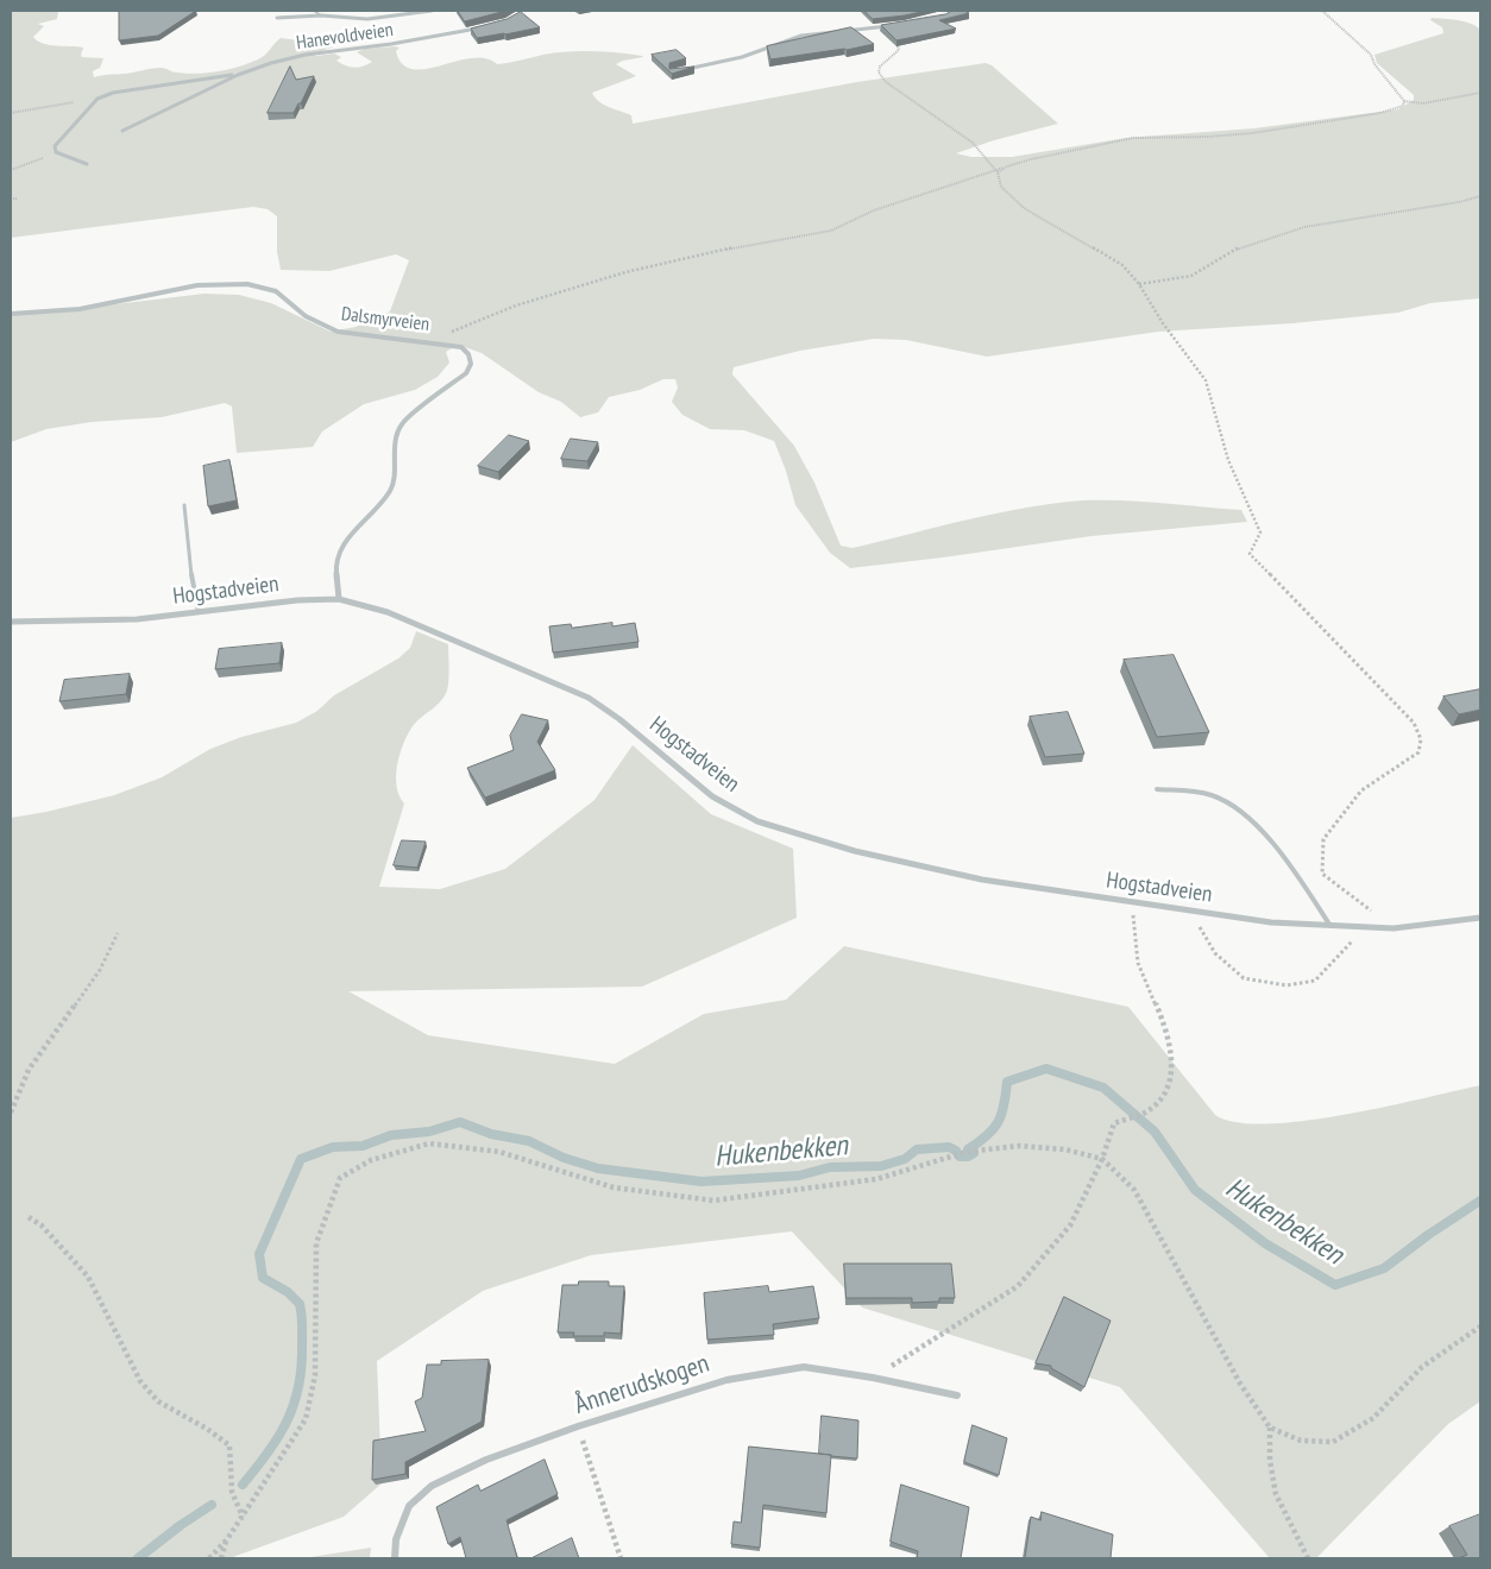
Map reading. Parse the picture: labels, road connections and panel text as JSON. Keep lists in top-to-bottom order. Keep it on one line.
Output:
{"streets":{"street":["Hanevoldveien","Dalsmyrveien","Hogstadveien","Ånnerudskogen"]},"crossings":[["Dalsmyrveien","Hogstadveien"]],"water":["Hukenbekken"]}
